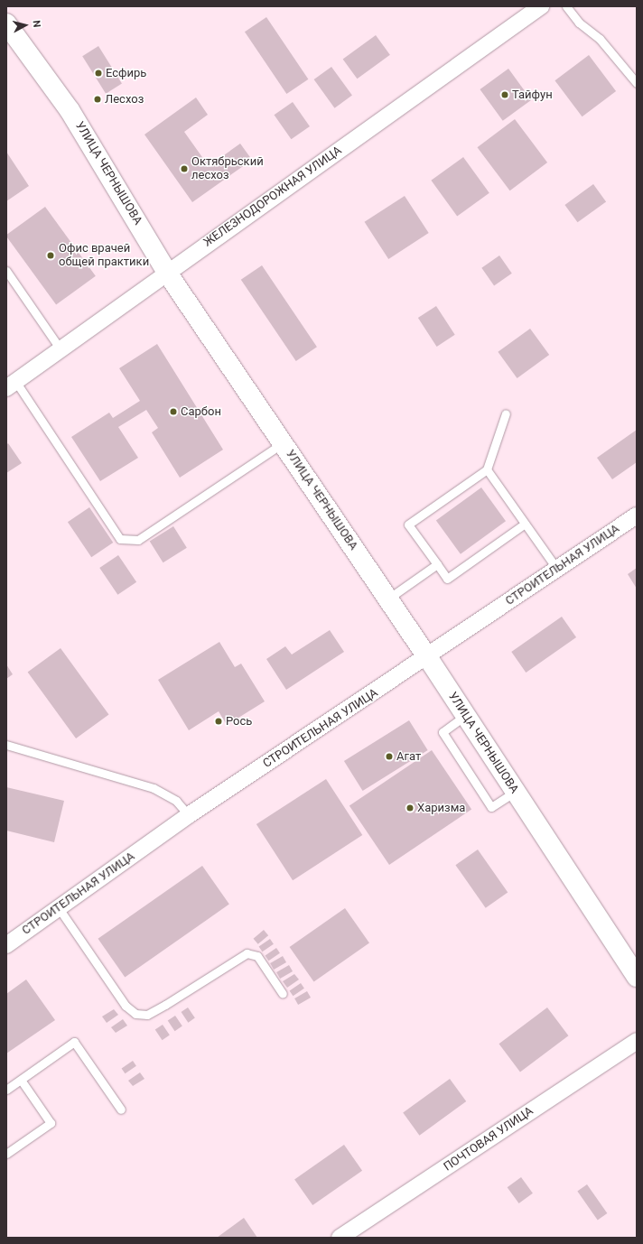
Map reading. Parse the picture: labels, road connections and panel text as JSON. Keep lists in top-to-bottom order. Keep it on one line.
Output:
{"streets":{"street":["УЛИЦА ЧЕРНЫШОВА","ЖЕЛЕЗНОДОРОЖНАЯ УЛИЦА","СТРОИТЕЛЬНАЯ УЛИЦА","ПОЧТОВАЯ УЛИЦА"]},"crossings":[["УЛИЦА ЧЕРНЫШОВА","ЖЕЛЕЗНОДОРОЖНАЯ УЛИЦА"],["УЛИЦА ЧЕРНЫШОВА","СТРОИТЕЛЬНАЯ УЛИЦА"]],"places":["Есфирь","Тайфун","Лесхоз","Октябрьский лесхоз","Офис врачей общей практики","Сарбон","Рось","Агат","Харизма"],"north":"right"}
